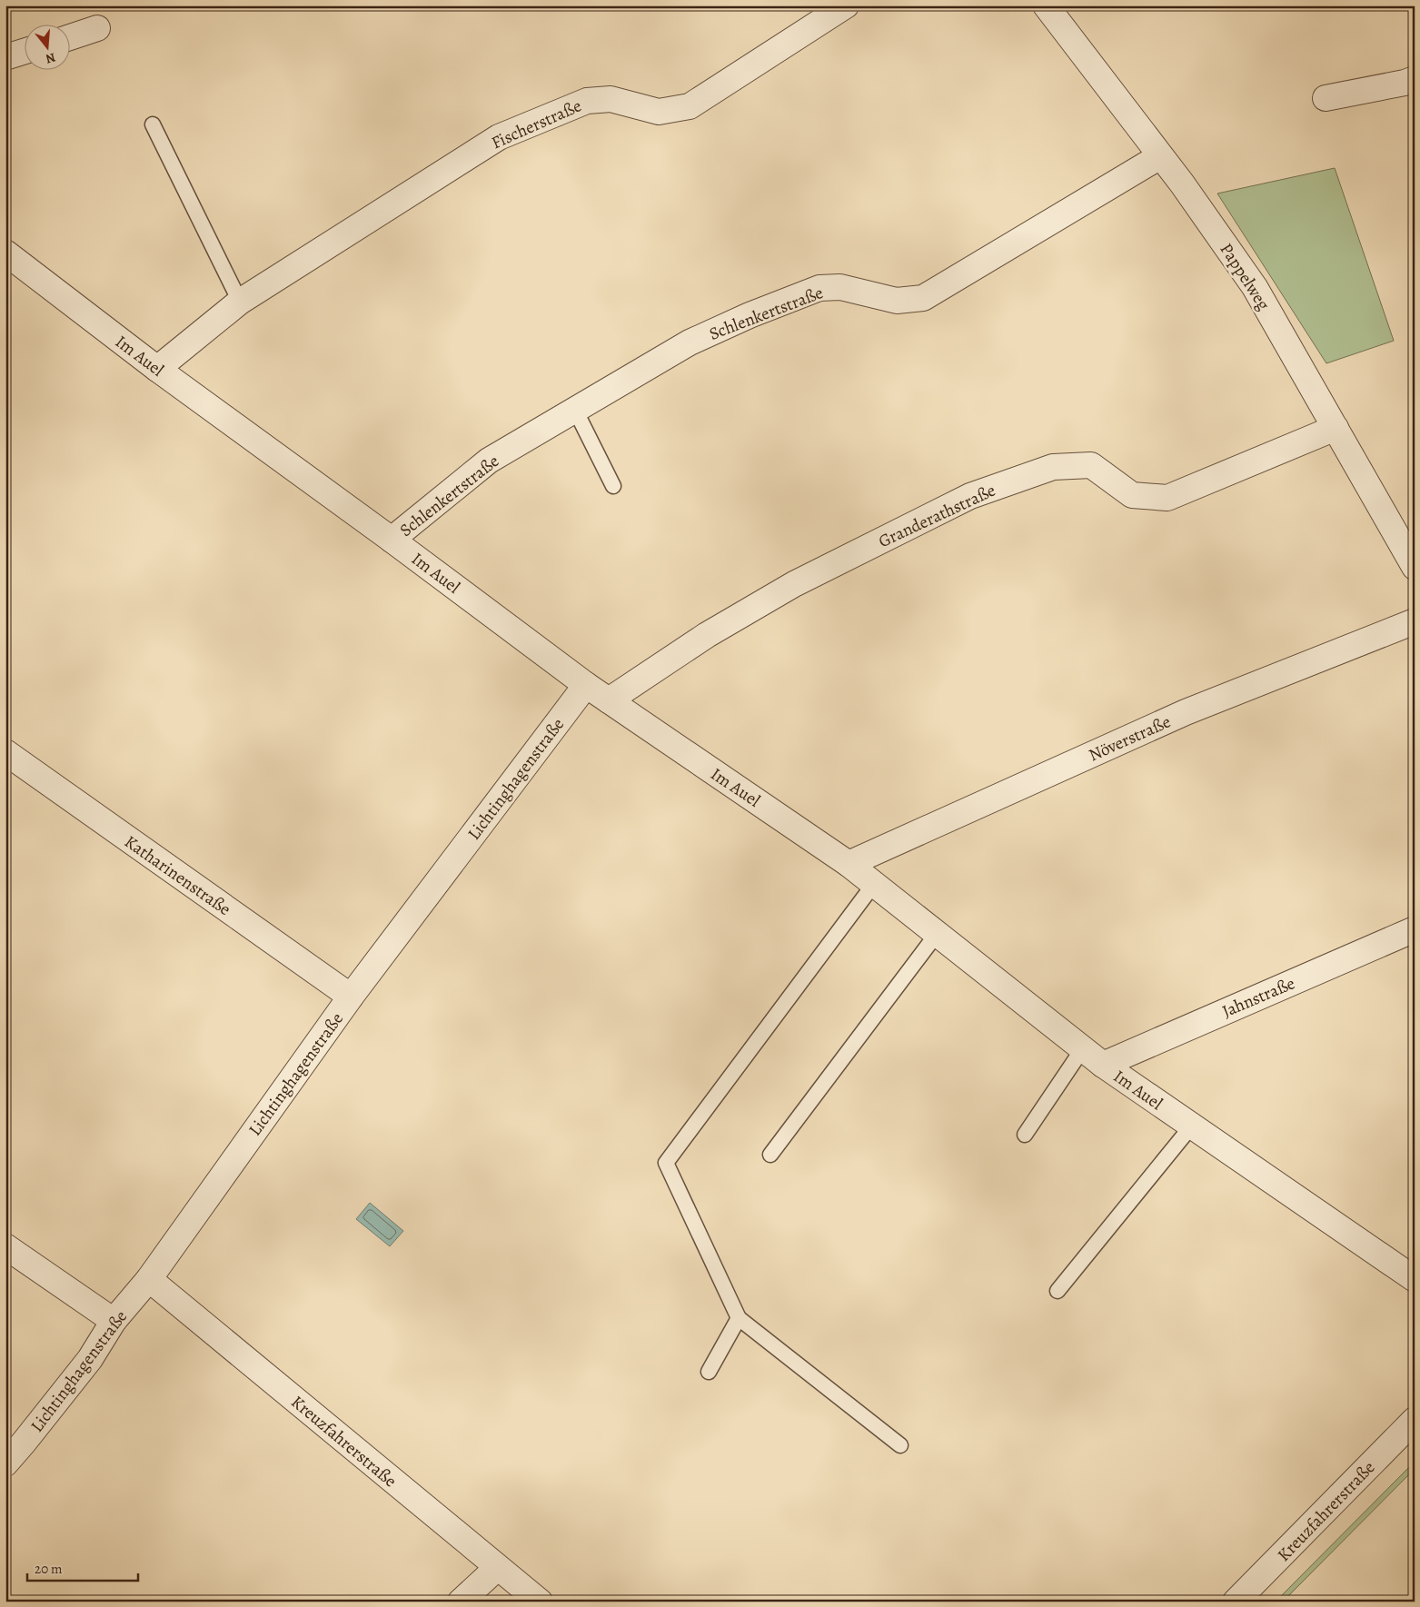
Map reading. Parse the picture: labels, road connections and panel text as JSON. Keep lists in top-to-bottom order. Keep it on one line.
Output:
{"streets":{"street":["Fischerstraße","Pappelweg","Schlenkertstraße","Im Auel","Granderathstraße","Növerstraße","Lichtinghagenstraße","Katharinenstraße","Jahnstraße","Kreuzfahrerstraße"]},"crossings":[["Fischerstraße","Im Auel"],["Pappelweg","Schlenkertstraße"],["Pappelweg","Granderathstraße"],["Schlenkertstraße","Im Auel"],["Im Auel","Granderathstraße"],["Im Auel","Növerstraße"],["Im Auel","Lichtinghagenstraße"],["Im Auel","Jahnstraße"],["Lichtinghagenstraße","Katharinenstraße"],["Lichtinghagenstraße","Kreuzfahrerstraße"]],"scale_bar":"20 m","north":"bottom"}
